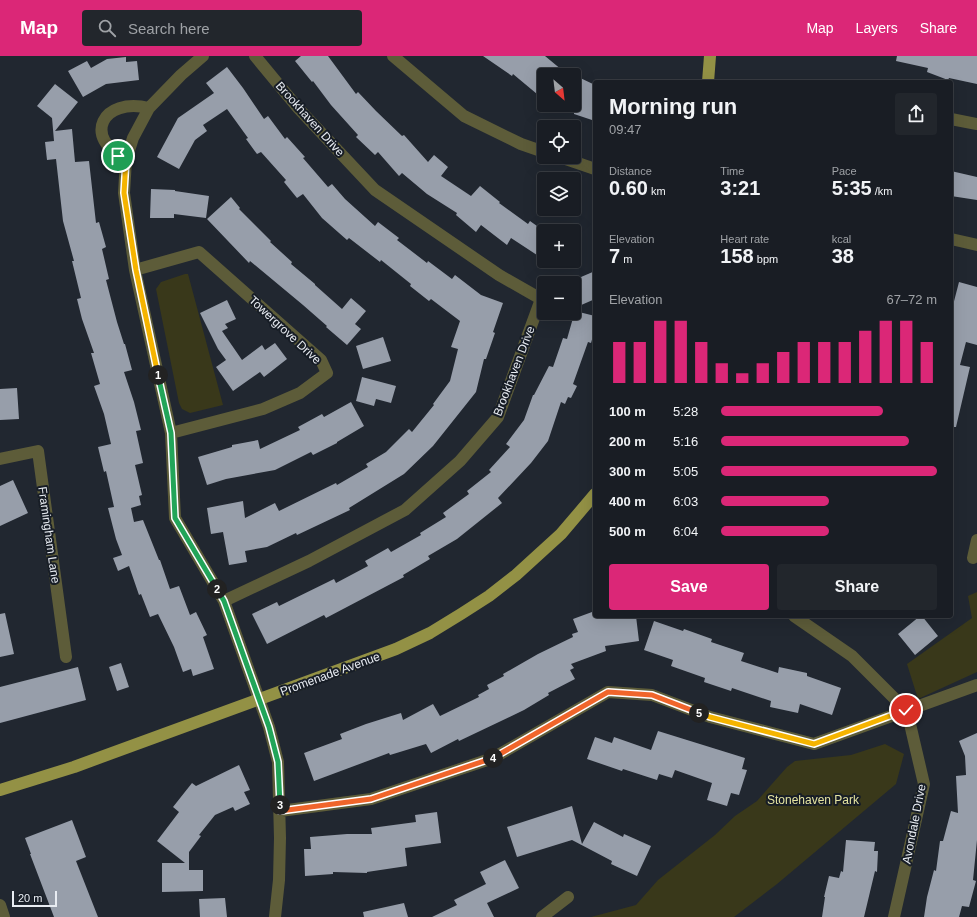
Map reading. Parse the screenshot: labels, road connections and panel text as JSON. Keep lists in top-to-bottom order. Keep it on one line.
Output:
{"streets":{"main road":["Promenade Avenue"],"street":["Brookhaven Drive","Towergrove Drive","Framingham Lane","Avondale Drive"]},"parks":["Stonehaven Park"],"scale_bar":"20 m","north":"bottom right","page":{"header":"Map","search":"Search here","nav":["Map","Layers","Share"],"map_buttons":["+","−"],"heading":["Morning run","09:47"],"stats":[["Distance","0.60 km"],["Time","3:21"],["Pace","5:35 /km"],["Elevation","7 m"],["Heart rate","158 bpm"],["kcal","38"]],"chart":["Elevation","67–72 m"],"pins":["1","2","5","4","3"],"list":[{"name":"100 m","note":"5:28"},{"name":"200 m","note":"5:16"},{"name":"300 m","note":"5:05"},{"name":"400 m","note":"6:03"},{"name":"500 m","note":"6:04"}],"buttons":["Save","Share"],"scale":"20 m"}}
